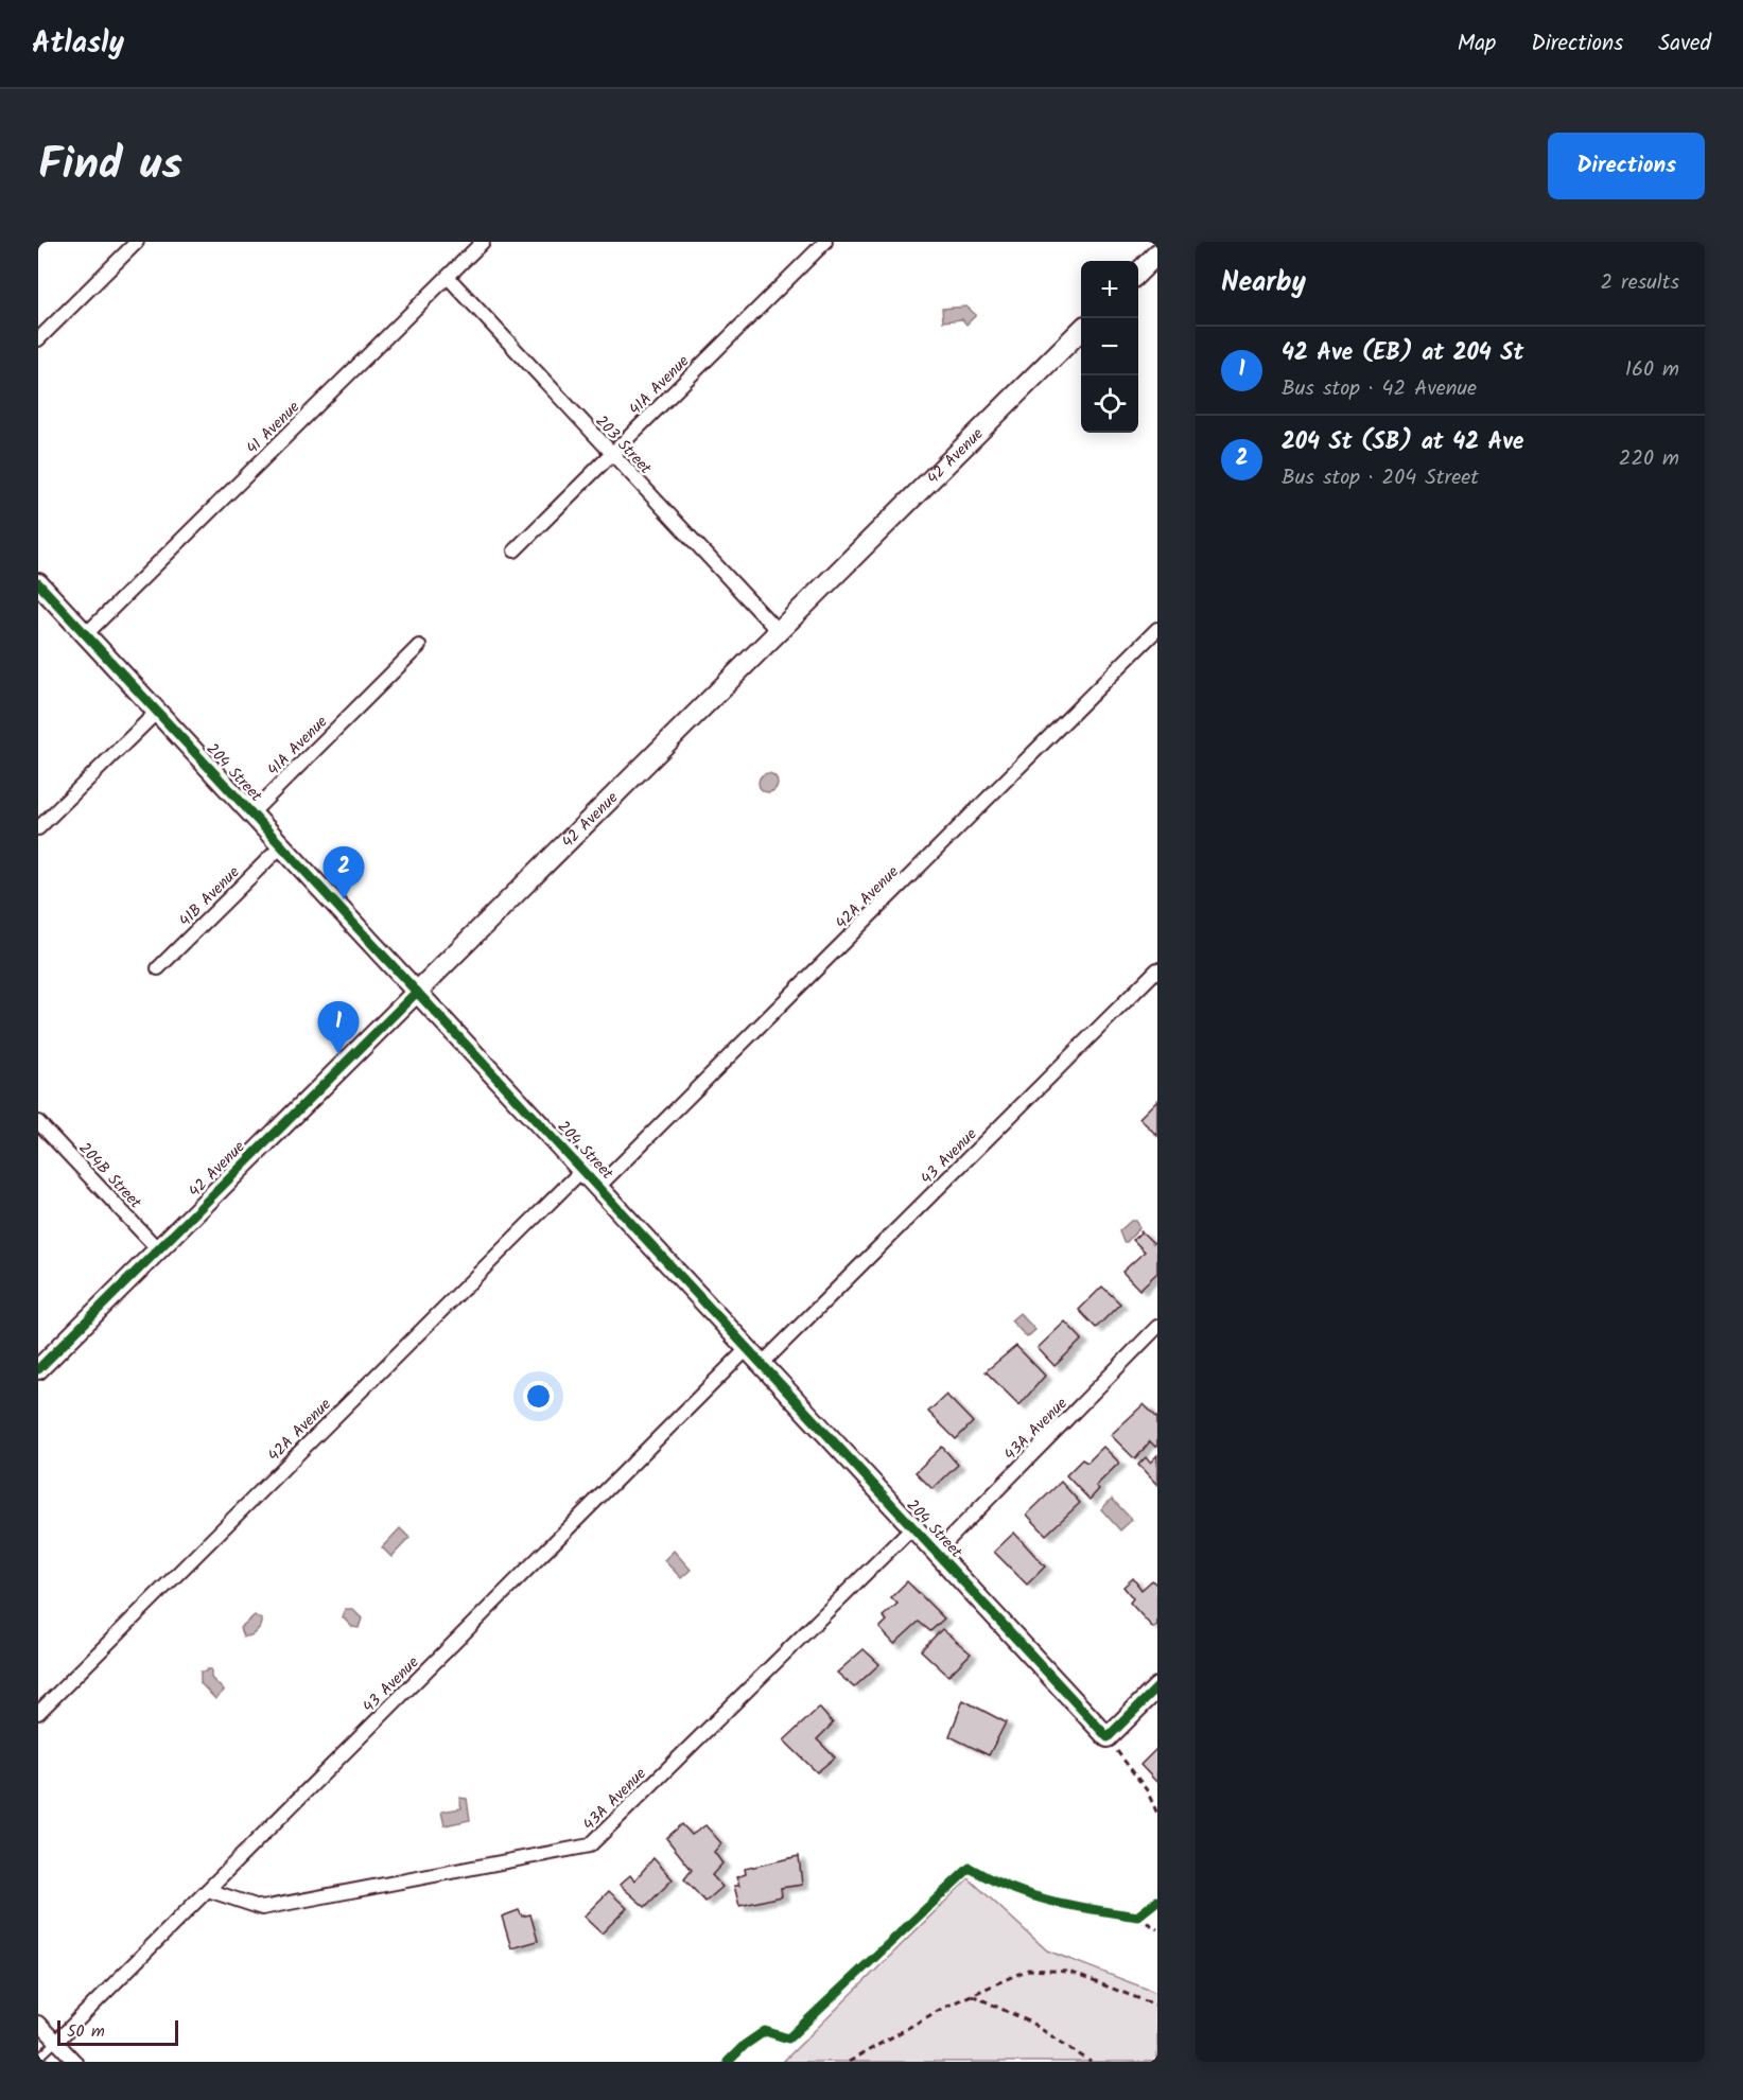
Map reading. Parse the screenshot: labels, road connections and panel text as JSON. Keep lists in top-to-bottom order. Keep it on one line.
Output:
{"streets":{"street":["41A Avenue","41 Avenue","203 Street","42 Avenue","204 Street","41B Avenue","42A Avenue","43 Avenue","204B Street","43A Avenue"]},"crossings":[["41A Avenue","203 Street"],["41A Avenue","204 Street"],["41 Avenue","203 Street"],["41 Avenue","204 Street"],["203 Street","42 Avenue"],["42 Avenue","204 Street"],["42 Avenue","204B Street"],["204 Street","41B Avenue"],["204 Street","42A Avenue"],["204 Street","43 Avenue"],["204 Street","43A Avenue"],["43 Avenue","43A Avenue"]],"scale_bar":"50 m","page":{"header":"Atlasly","nav":["Map","Directions","Saved"],"title":"Find us","buttons":"Directions","heading":["Nearby","2 results"],"map_buttons":["+","−"],"list":[{"mark":"1","name":"42 Ave (EB) at 204 St","note":"Bus stop · 42 Avenue","value":"160 m"},{"mark":"2","name":"204 St (SB) at 42 Ave","note":"Bus stop · 204 Street","value":"220 m"}],"pins":["2","1"],"scale":"50 m"}}
